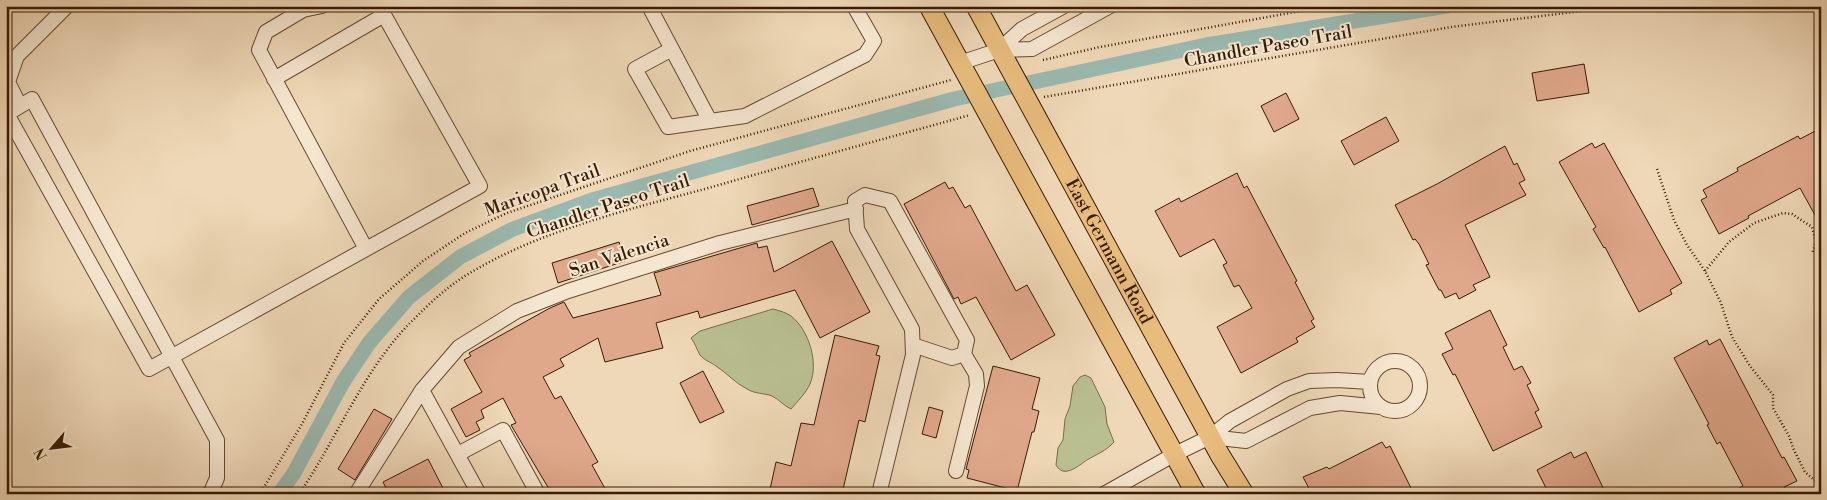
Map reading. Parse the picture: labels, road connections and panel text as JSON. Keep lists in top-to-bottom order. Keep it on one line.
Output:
{"streets":{"main road":["East Germann Road"],"street":["San Valencia"],"path":["Chandler Paseo Trail","Maricopa Trail"]},"crossings":[["Chandler Paseo Trail","East Germann Road"]],"north":"bottom left"}
